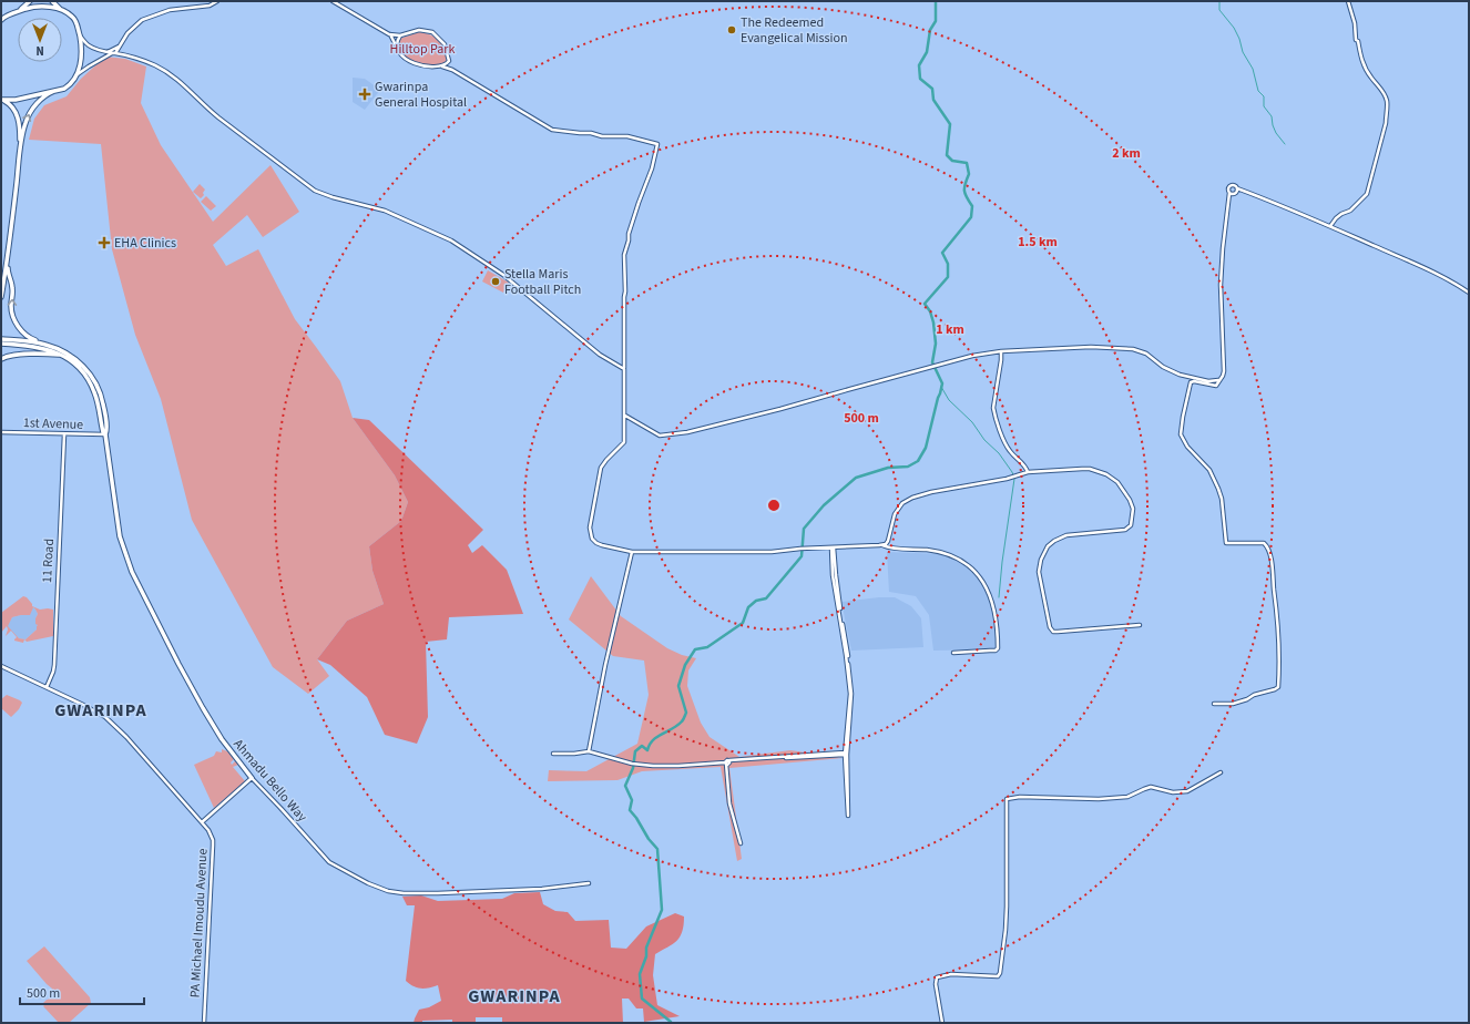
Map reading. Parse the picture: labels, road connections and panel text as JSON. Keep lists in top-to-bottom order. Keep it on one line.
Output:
{"streets":{"main road":["Ahmadu Bello Way"],"street":["1st Avenue","11 Road","PA Michael Imoudu Avenue"]},"crossings":[["1st Avenue","11 Road"],["1st Avenue","Ahmadu Bello Way"],["11 Road","PA Michael Imoudu Avenue"]],"districts":["GWARINPA","GWARINPA"],"parks":["Hilltop Park"],"places":{"other":["The Redeemed Evangelical Mission","Stella Maris Football Pitch"],"health":["Gwarinpa General Hospital","EHA Clinics"]},"scale_bar":"500 m","north":"bottom","rings":["2 km","1.5 km","1 km","500 m"]}
